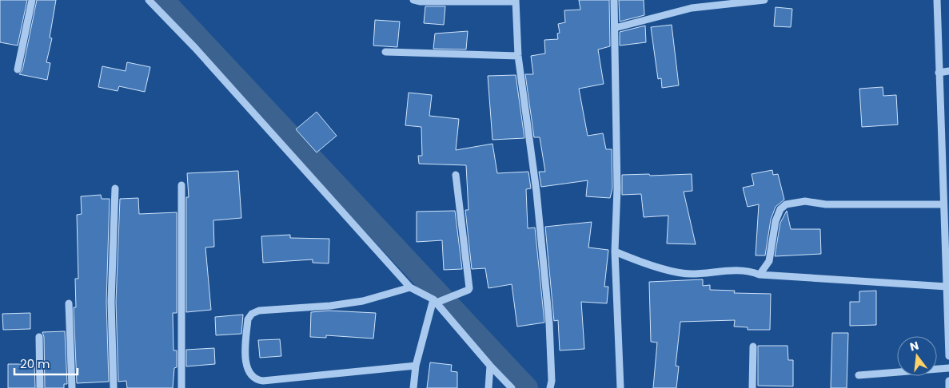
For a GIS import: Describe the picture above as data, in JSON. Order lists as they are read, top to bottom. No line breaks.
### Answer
{"scale_bar":"20 m","north":"top"}
